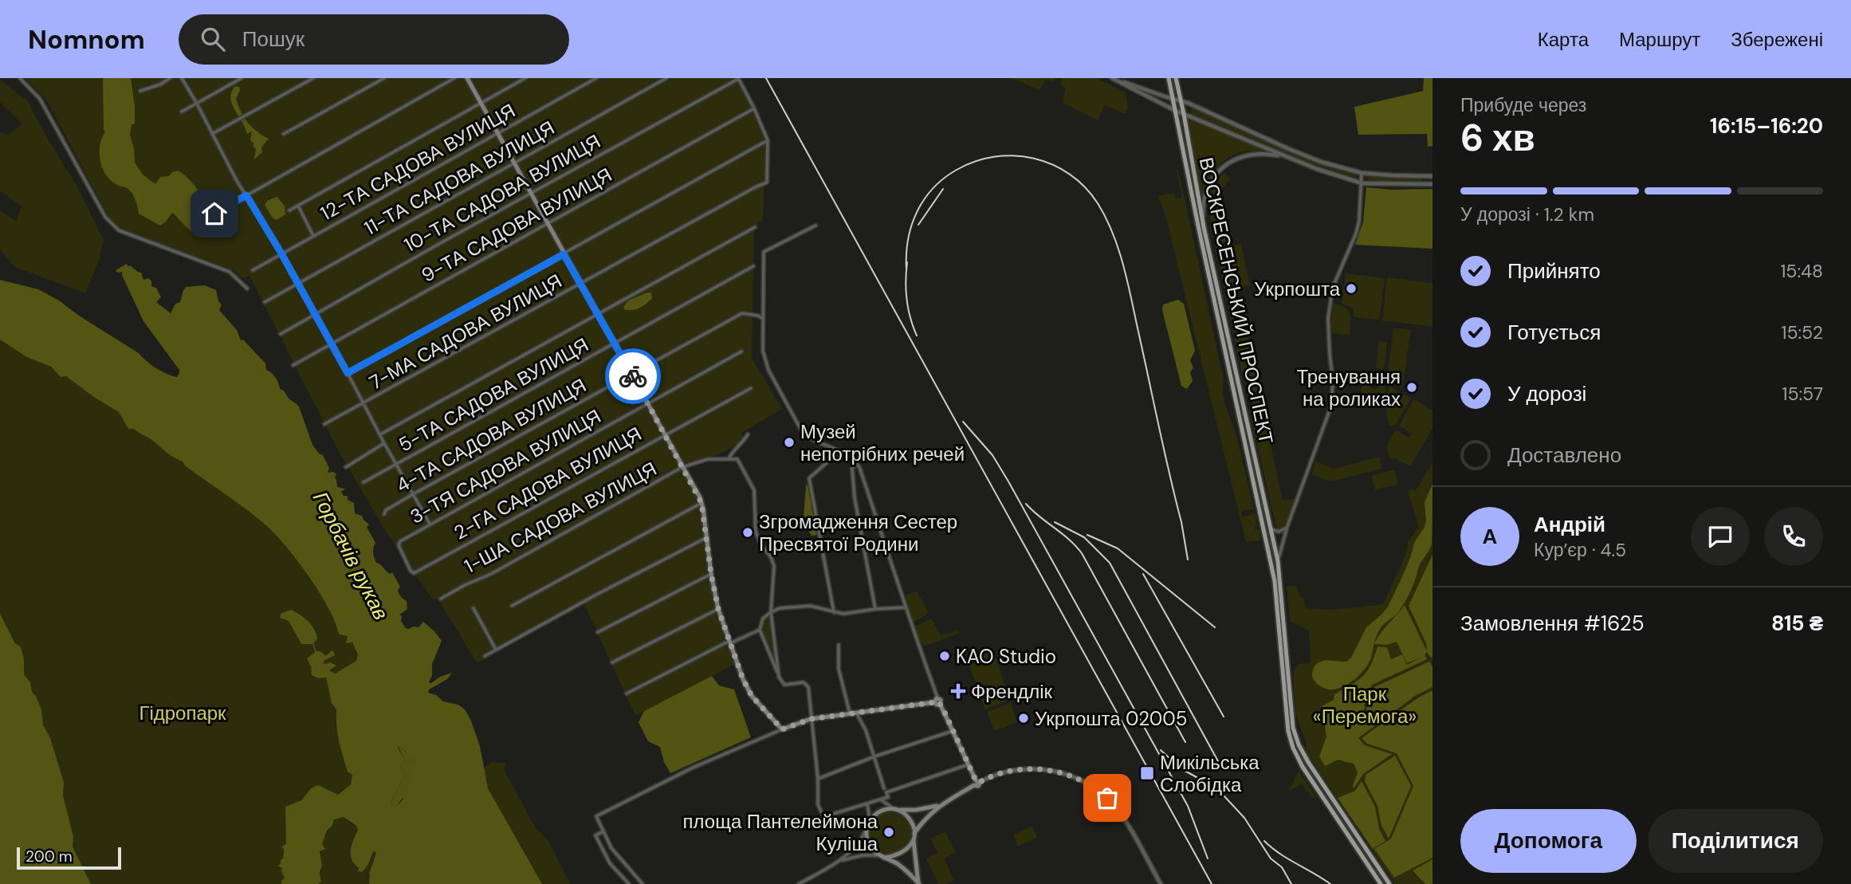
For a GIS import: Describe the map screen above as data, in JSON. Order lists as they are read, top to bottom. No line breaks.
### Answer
{"streets":{"main road":["ВОСКРЕСЕНСЬКИЙ ПРОСПЕКТ"],"street":["12-ТА САДОВА ВУЛИЦЯ","11-ТА САДОВА ВУЛИЦЯ","10-ТА САДОВА ВУЛИЦЯ","9-ТА САДОВА ВУЛИЦЯ","7-МА САДОВА ВУЛИЦЯ","5-ТА САДОВА ВУЛИЦЯ","4-ТА САДОВА ВУЛИЦЯ","3-ТЯ САДОВА ВУЛИЦЯ","2-ГА САДОВА ВУЛИЦЯ","1-ША САДОВА ВУЛИЦЯ"]},"crossings":[["3-ТЯ САДОВА ВУЛИЦЯ","2-ГА САДОВА ВУЛИЦЯ"]],"water":["Горбачів рукав"],"parks":["Парк «Перемога»","Гідропарк"],"places":{"other":["Укрпошта","Тренування на роликах","Музей непотрібних речей","Згромадження Сестер Пресвятої Родини","KAO Studio","Укрпошта 02005","площа Пантелеймона Куліша"],"health":["Френдлік"],"transit":["Микільська Слобідка"]},"scale_bar":"200 m","page":{"header":"Nomnom","search":"Пошук","nav":["Карта","Маршрут","Збережені"],"heading":["6 хв","Прибуде через","16:15–16:20"],"panel":["Андрій","Кур’єр · 4.5","Замовлення #1625","815 ₴"],"bar":"У дорозі · 1.2 km","list":[["Прийнято","15:48"],["Готується","15:52"],["У дорозі","15:57"],"Доставлено"],"round":"А","buttons":["Допомога","Поділитися"],"scale":"200 m"}}
